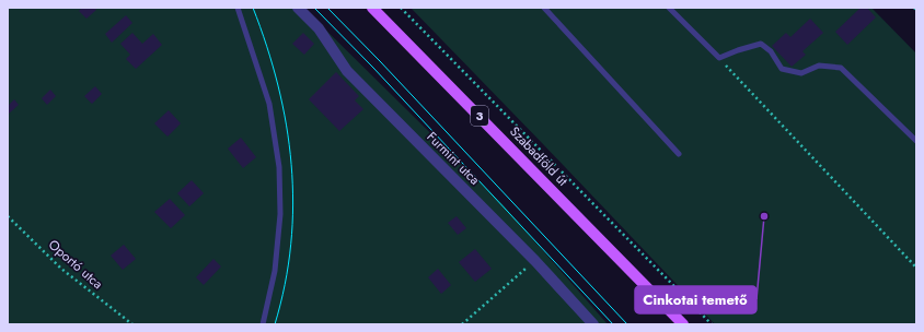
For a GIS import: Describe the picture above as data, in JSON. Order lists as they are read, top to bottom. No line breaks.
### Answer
{"streets":{"main road":["3","Szabadföld út"],"street":["Furmint utca"],"path":["Oportó utca"]},"places":["Cinkotai temető"]}
